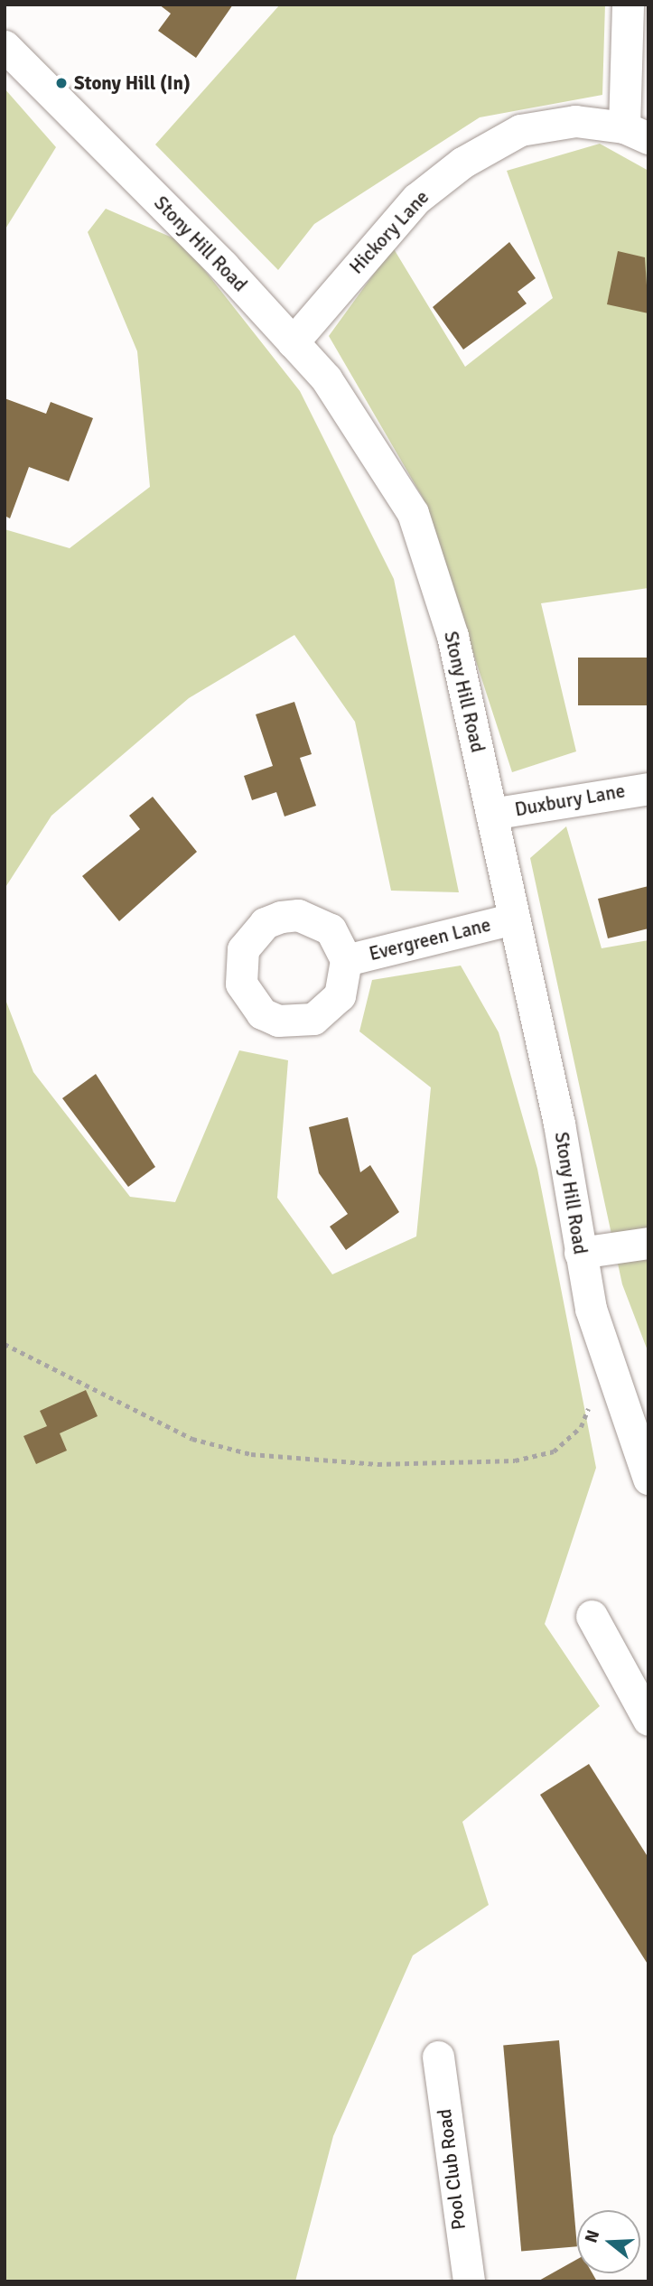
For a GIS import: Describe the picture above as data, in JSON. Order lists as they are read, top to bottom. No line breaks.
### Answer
{"streets":{"street":["Hickory Lane","Stony Hill Road","Duxbury Lane","Evergreen Lane","Pool Club Road"]},"crossings":[["Hickory Lane","Stony Hill Road"],["Stony Hill Road","Duxbury Lane"],["Stony Hill Road","Evergreen Lane"]],"places":["Stony Hill (In)"],"north":"left"}
